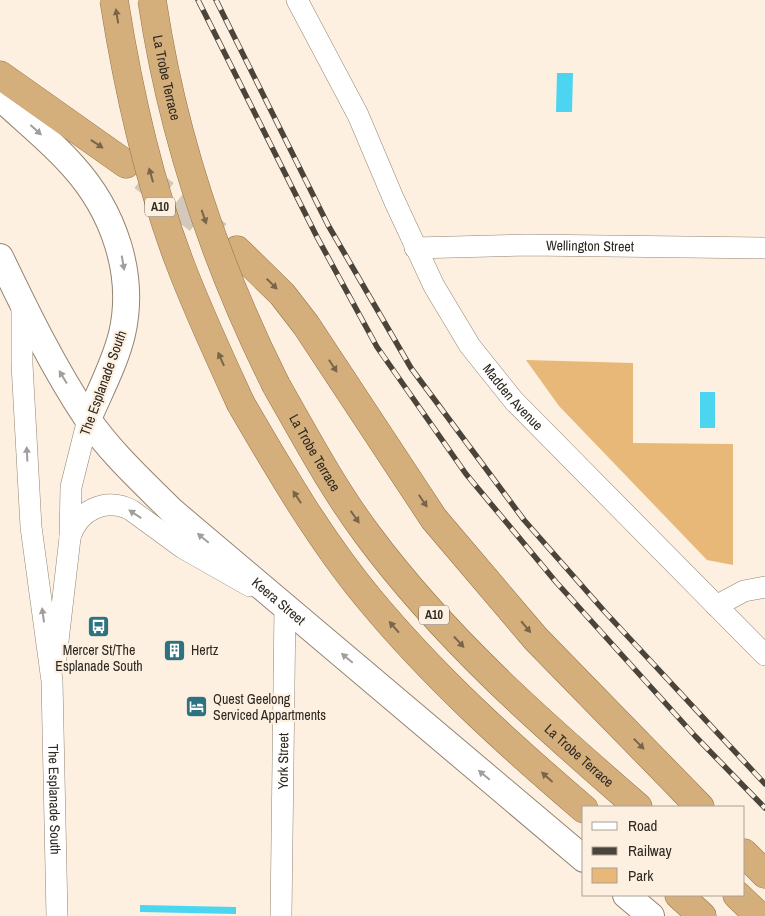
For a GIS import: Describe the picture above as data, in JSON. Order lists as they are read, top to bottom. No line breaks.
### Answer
{"streets":{"highway":["La Trobe Terrace","A10"],"street":["Wellington Street","The Esplanade South","Madden Avenue","Keera Street","York Street"]},"crossings":[["Wellington Street","Madden Avenue"],["The Esplanade South","Keera Street"],["Keera Street","York Street"]],"one_way":["Keera Street"],"places":{"bus stop":["Mercer St/The Esplanade South"],"building":["Hertz"],"hotel":["Quest Geelong Serviced Appartments"]},"legend":["Road","Railway","Park"]}
